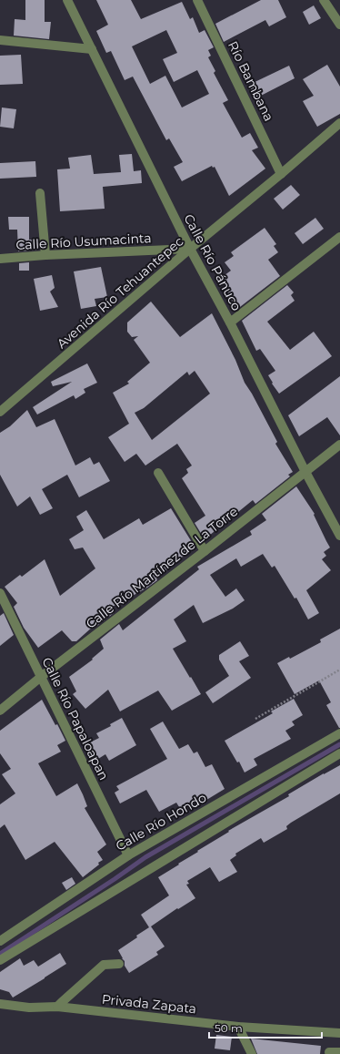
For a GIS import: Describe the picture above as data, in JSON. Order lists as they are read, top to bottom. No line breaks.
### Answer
{"streets":{"street":["Río Bambana","Calle Río Usumacinta","Calle Río Pánuco","Avenida Río Tehuantepec","Calle Río Martínez de La Torre","Calle Río Papaloapan","Calle Río Hondo","Privada Zapata"]},"crossings":[["Río Bambana","Avenida Río Tehuantepec"],["Calle Río Usumacinta","Calle Río Pánuco"],["Calle Río Usumacinta","Avenida Río Tehuantepec"],["Calle Río Pánuco","Avenida Río Tehuantepec"],["Calle Río Pánuco","Calle Río Martínez de La Torre"],["Calle Río Martínez de La Torre","Calle Río Papaloapan"],["Calle Río Papaloapan","Calle Río Hondo"]],"scale_bar":"50 m"}
